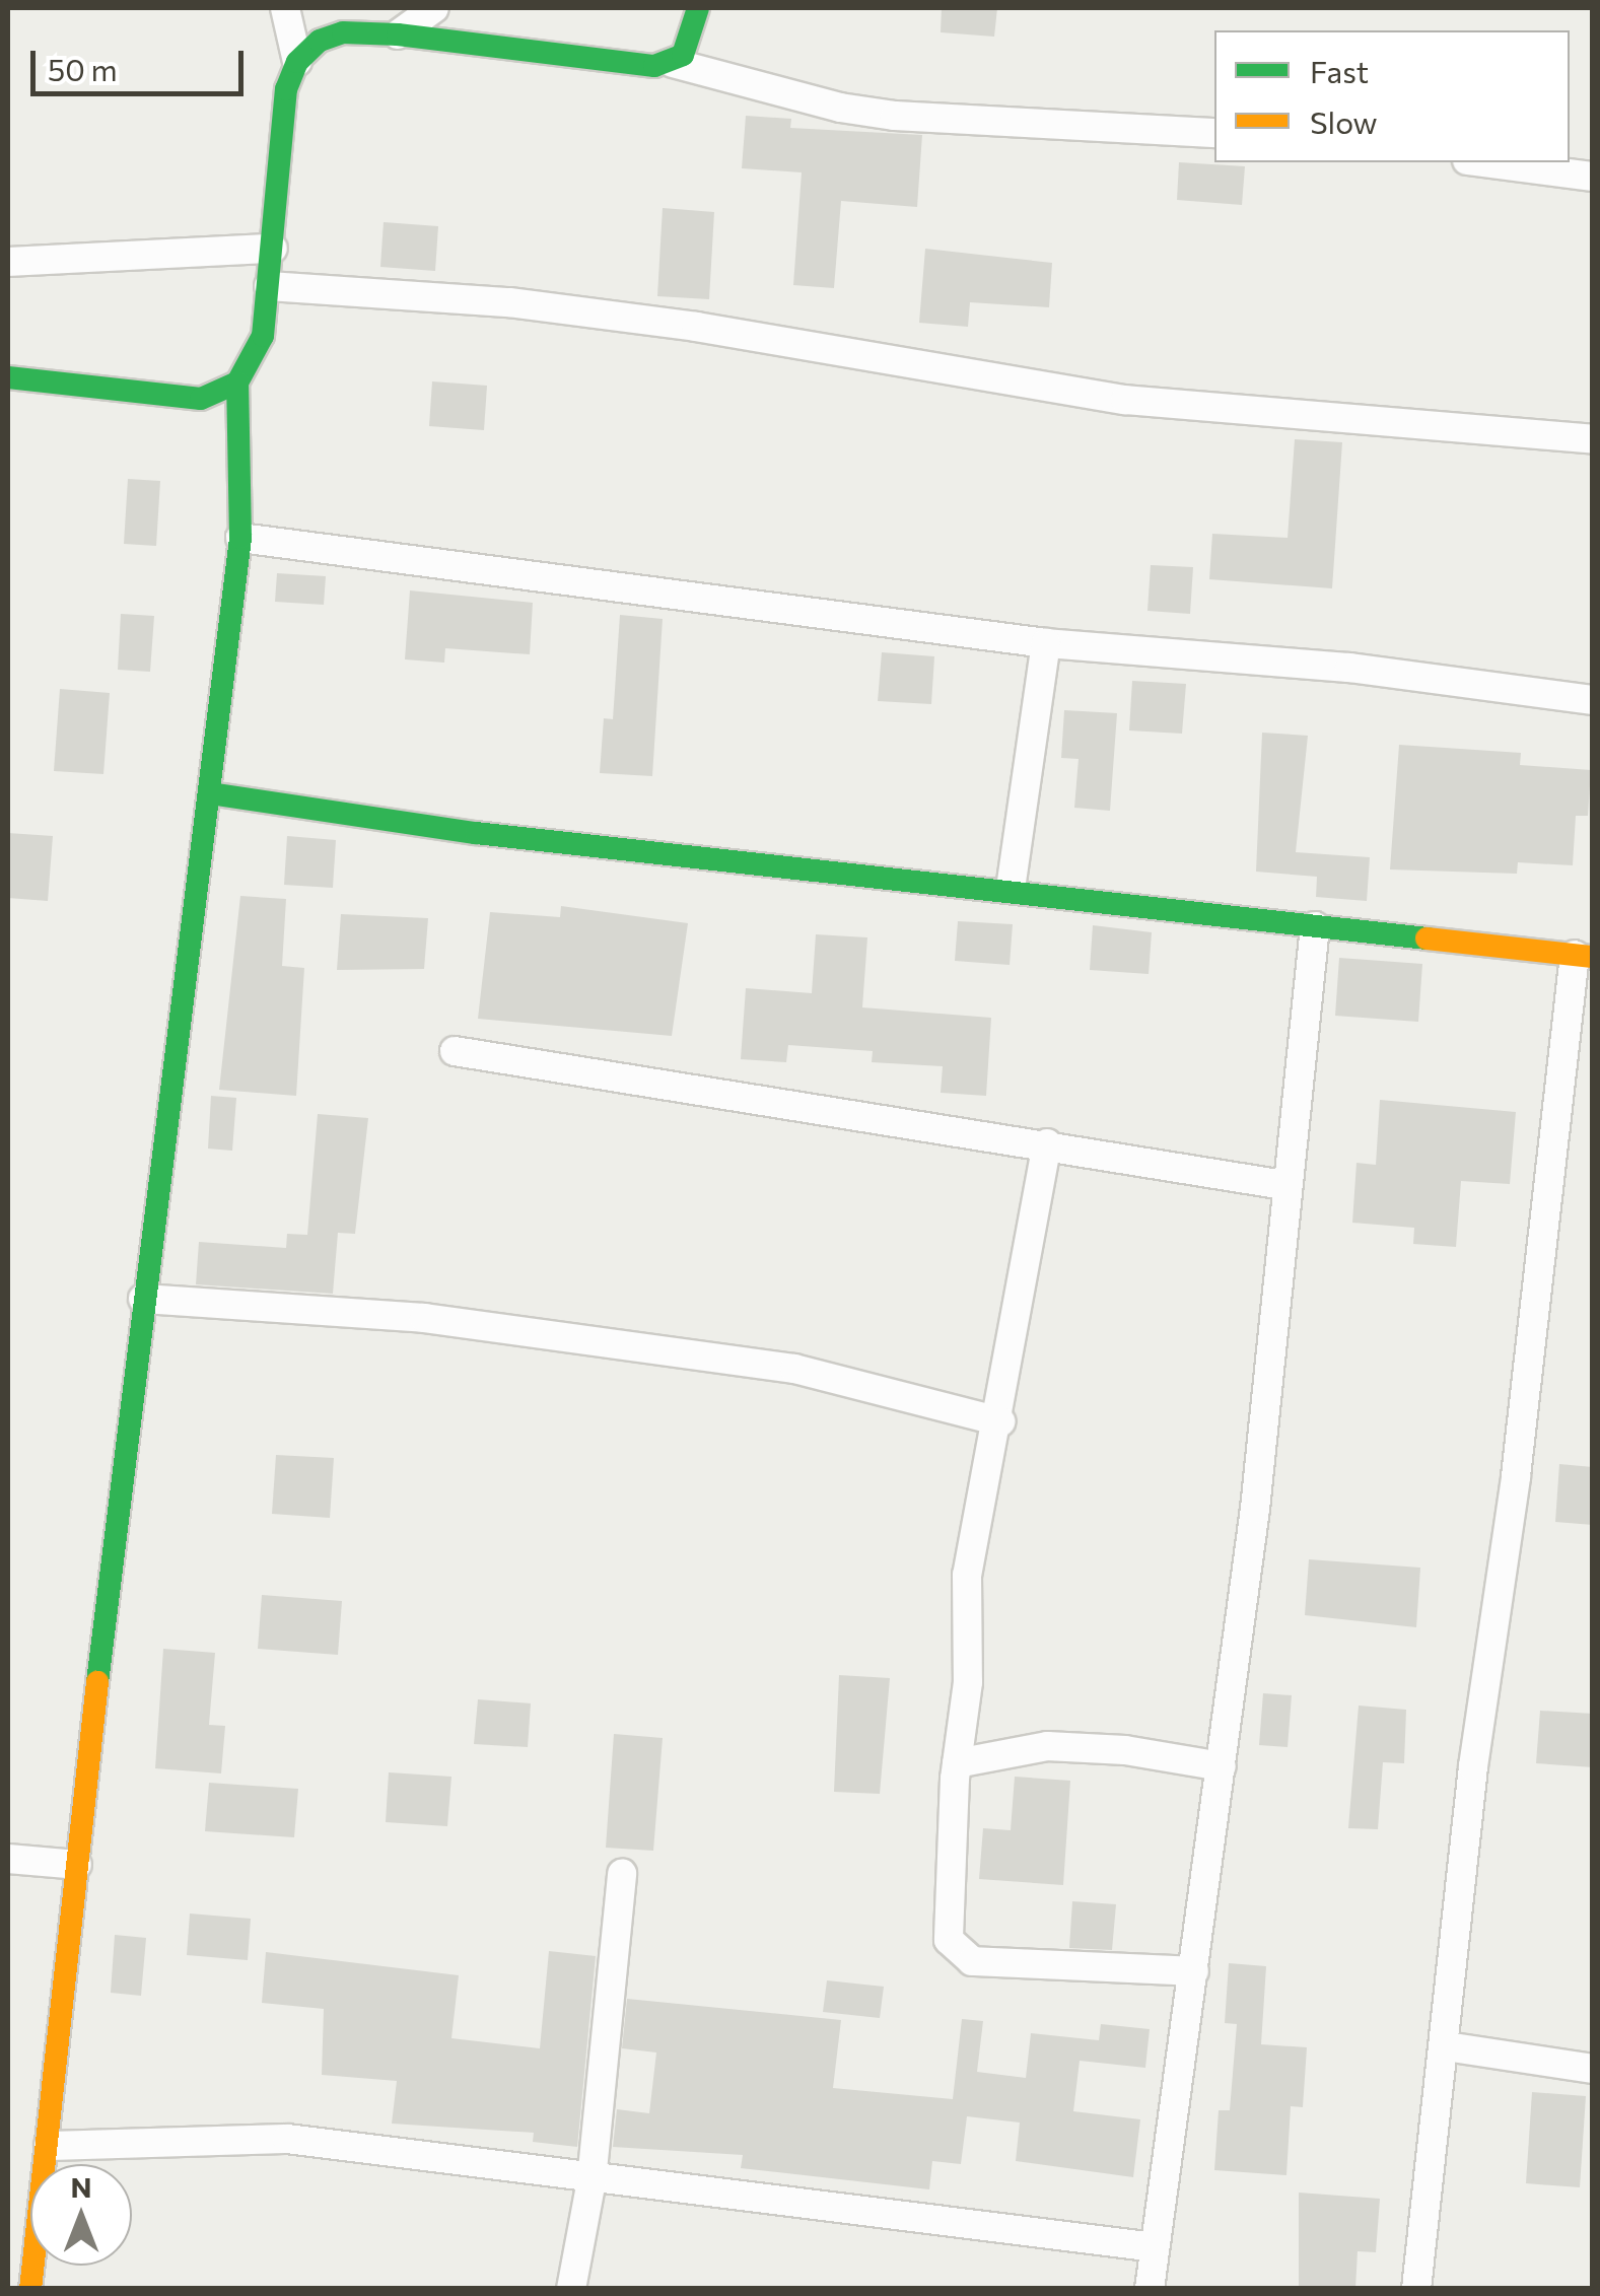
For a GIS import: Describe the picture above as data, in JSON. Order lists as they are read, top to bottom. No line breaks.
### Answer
{"legend":["Fast","Slow"],"scale_bar":"50 m","north":"top"}
